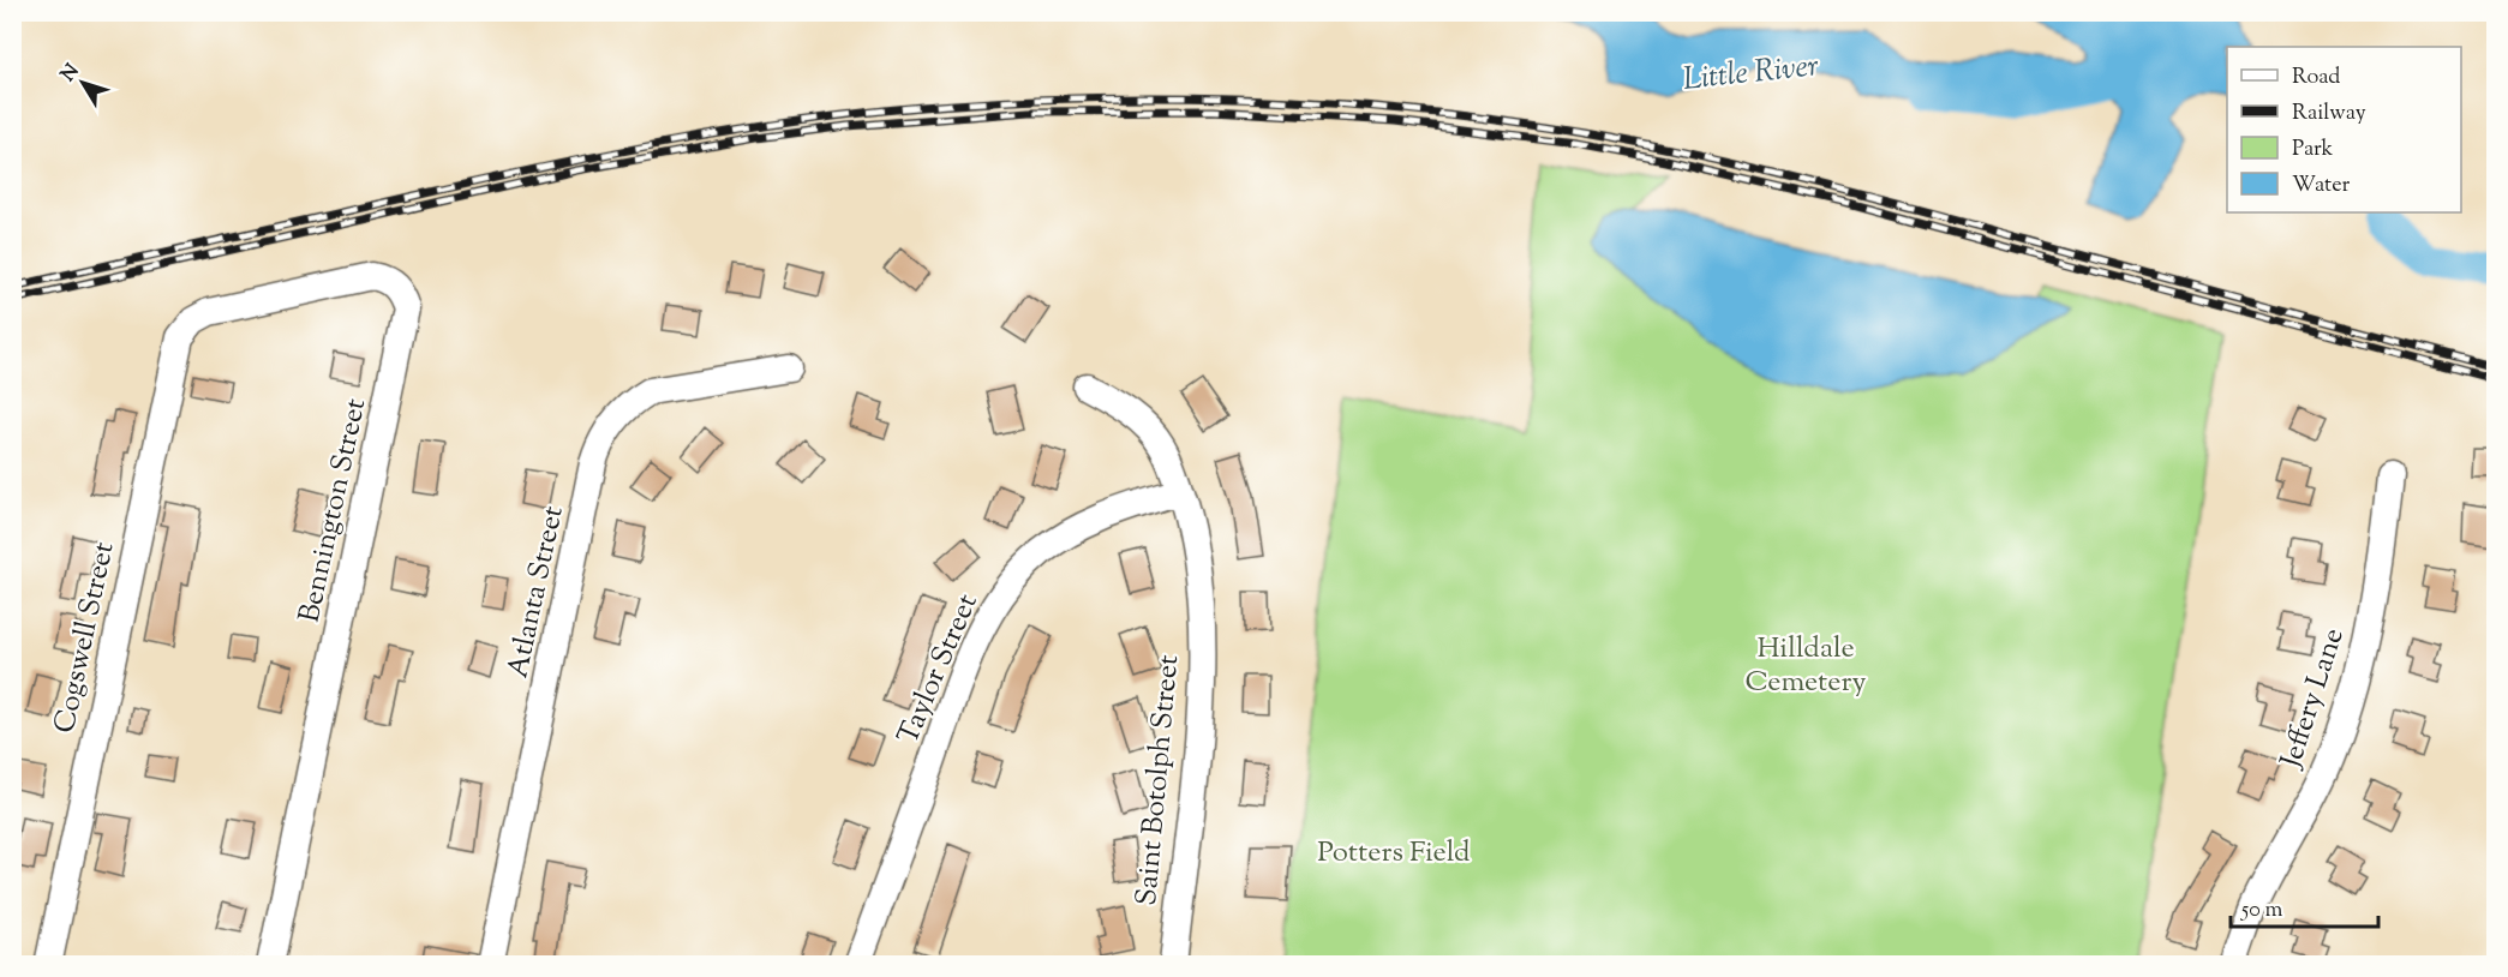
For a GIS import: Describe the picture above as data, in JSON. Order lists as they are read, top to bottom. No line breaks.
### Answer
{"streets":{"street":["Bennington Street","Atlanta Street","Cogswell Street","Taylor Street","Jeffery Lane","Saint Botolph Street"]},"crossings":[["Bennington Street","Cogswell Street"],["Taylor Street","Saint Botolph Street"]],"water":["Little River"],"parks":["Hilldale Cemetery","Potters Field"],"legend":["Road","Railway","Park","Water"],"scale_bar":"50 m","north":"top left"}
